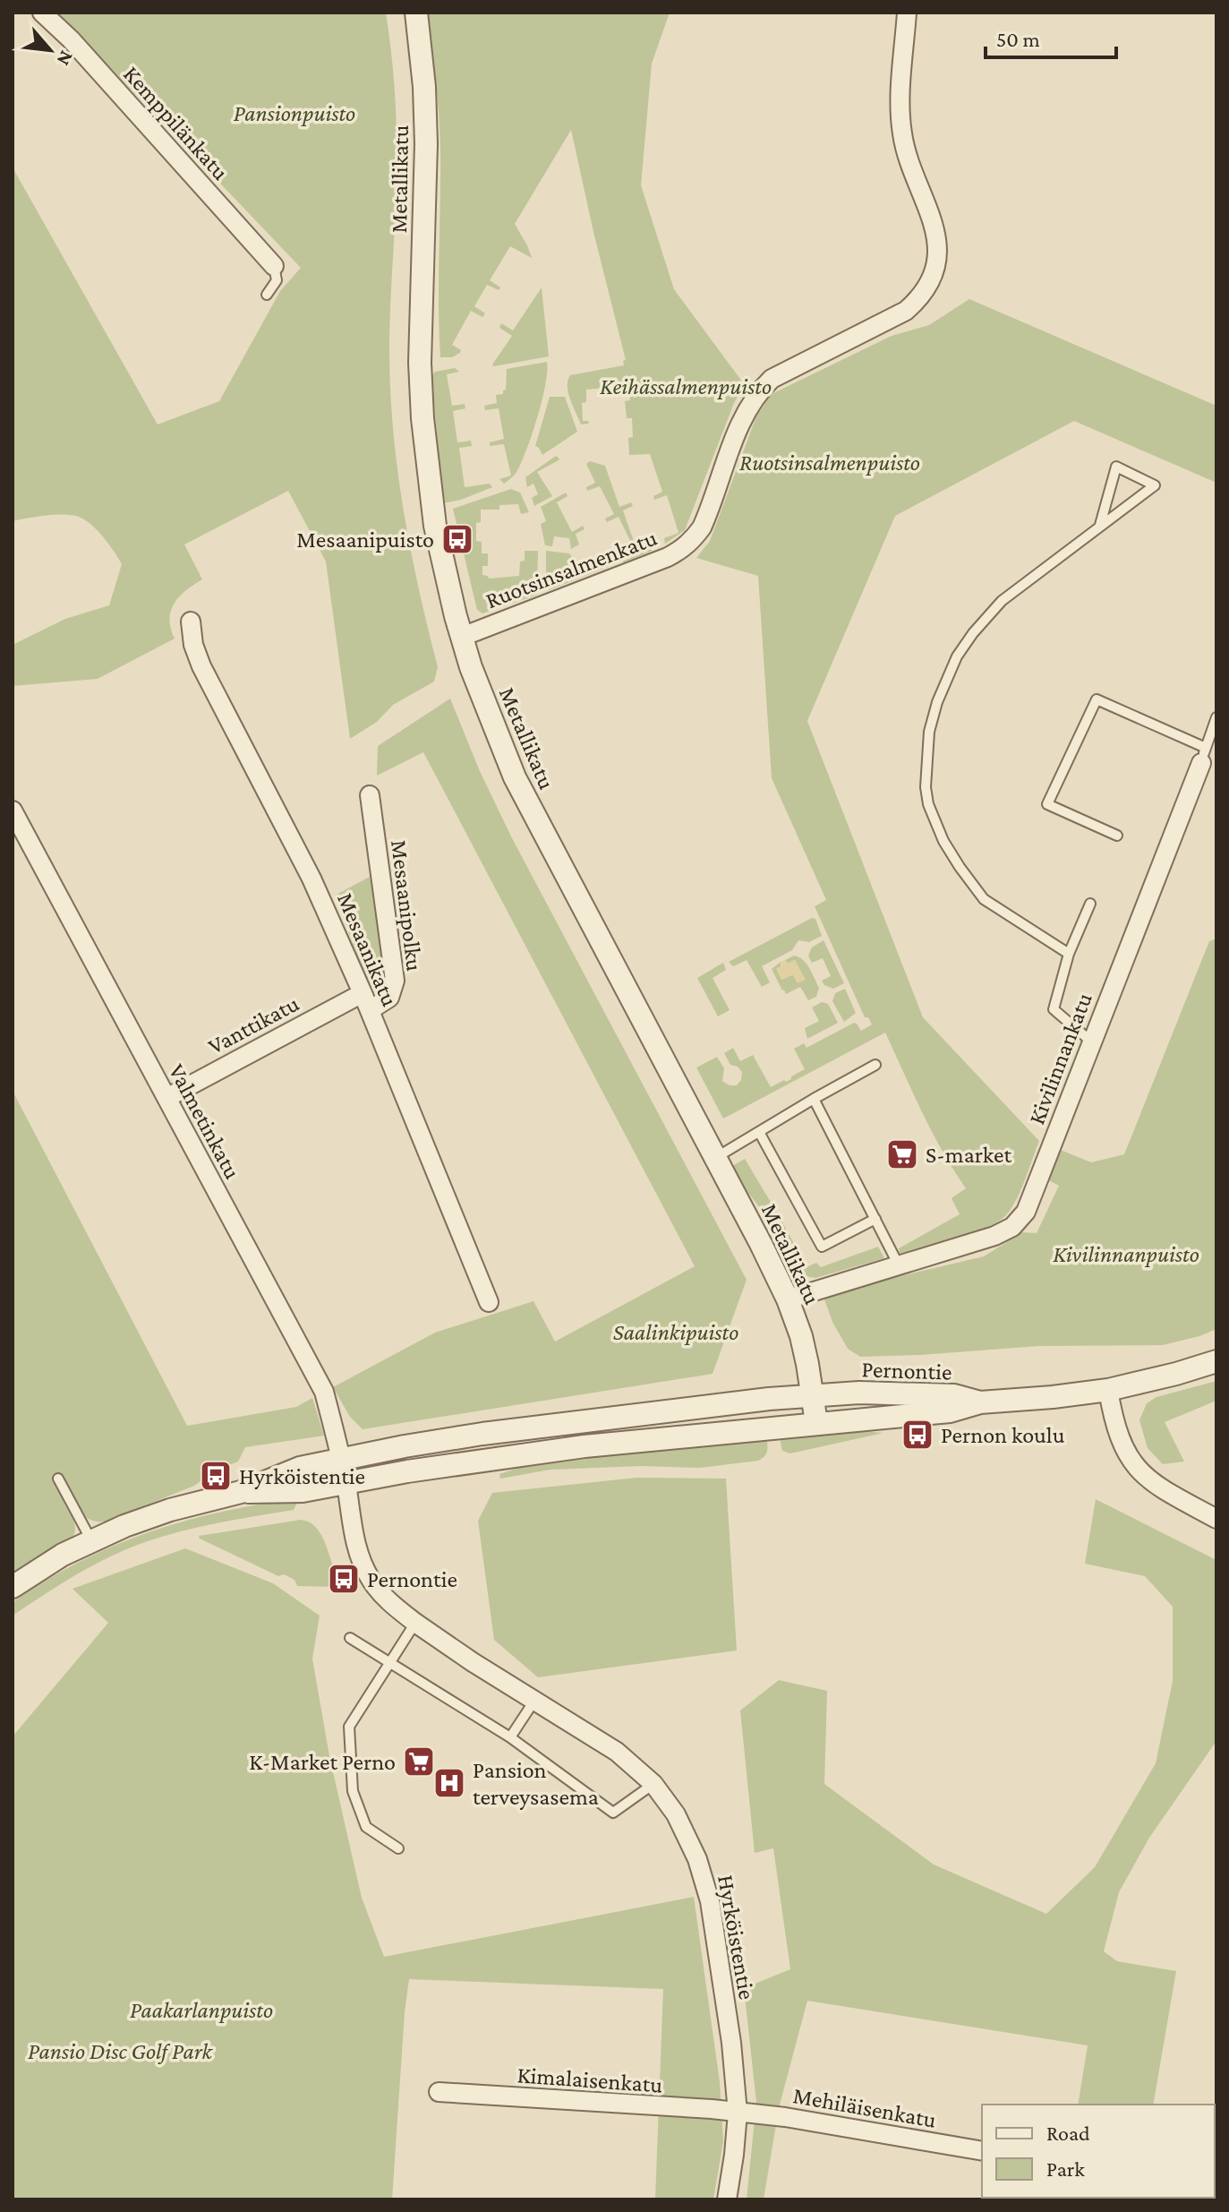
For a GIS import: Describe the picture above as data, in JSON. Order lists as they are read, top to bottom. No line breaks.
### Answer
{"streets":{"street":["Kemppilänkatu","Metallikatu","Ruotsinsalmenkatu","Mesaanipolku","Mesaanikatu","Vanttikatu","Kivilinnankatu","Valmetinkatu","Pernontie","Hyrköistentie","Kimalaisenkatu","Mehiläisenkatu"]},"crossings":[["Metallikatu","Ruotsinsalmenkatu"],["Metallikatu","Kivilinnankatu"],["Metallikatu","Pernontie"],["Mesaanipolku","Mesaanikatu"],["Mesaanipolku","Vanttikatu"],["Mesaanikatu","Vanttikatu"],["Vanttikatu","Valmetinkatu"],["Valmetinkatu","Pernontie"],["Valmetinkatu","Hyrköistentie"],["Pernontie","Hyrköistentie"],["Hyrköistentie","Kimalaisenkatu"],["Hyrköistentie","Mehiläisenkatu"],["Kimalaisenkatu","Mehiläisenkatu"]],"parks":["Pansionpuisto","Keihässalmenpuisto","Ruotsinsalmenpuisto","Kivilinnanpuisto","Saalinkipuisto","Paakarlanpuisto","Pansio Disc Golf Park"],"places":{"bus stop":["Mesaanipuisto","Pernon koulu","Hyrköistentie","Pernontie"],"supermarket":["S-market","K-Market Perno"],"hospital":["Pansion terveysasema"]},"legend":["Road","Park"],"scale_bar":"50 m","north":"bottom right"}
